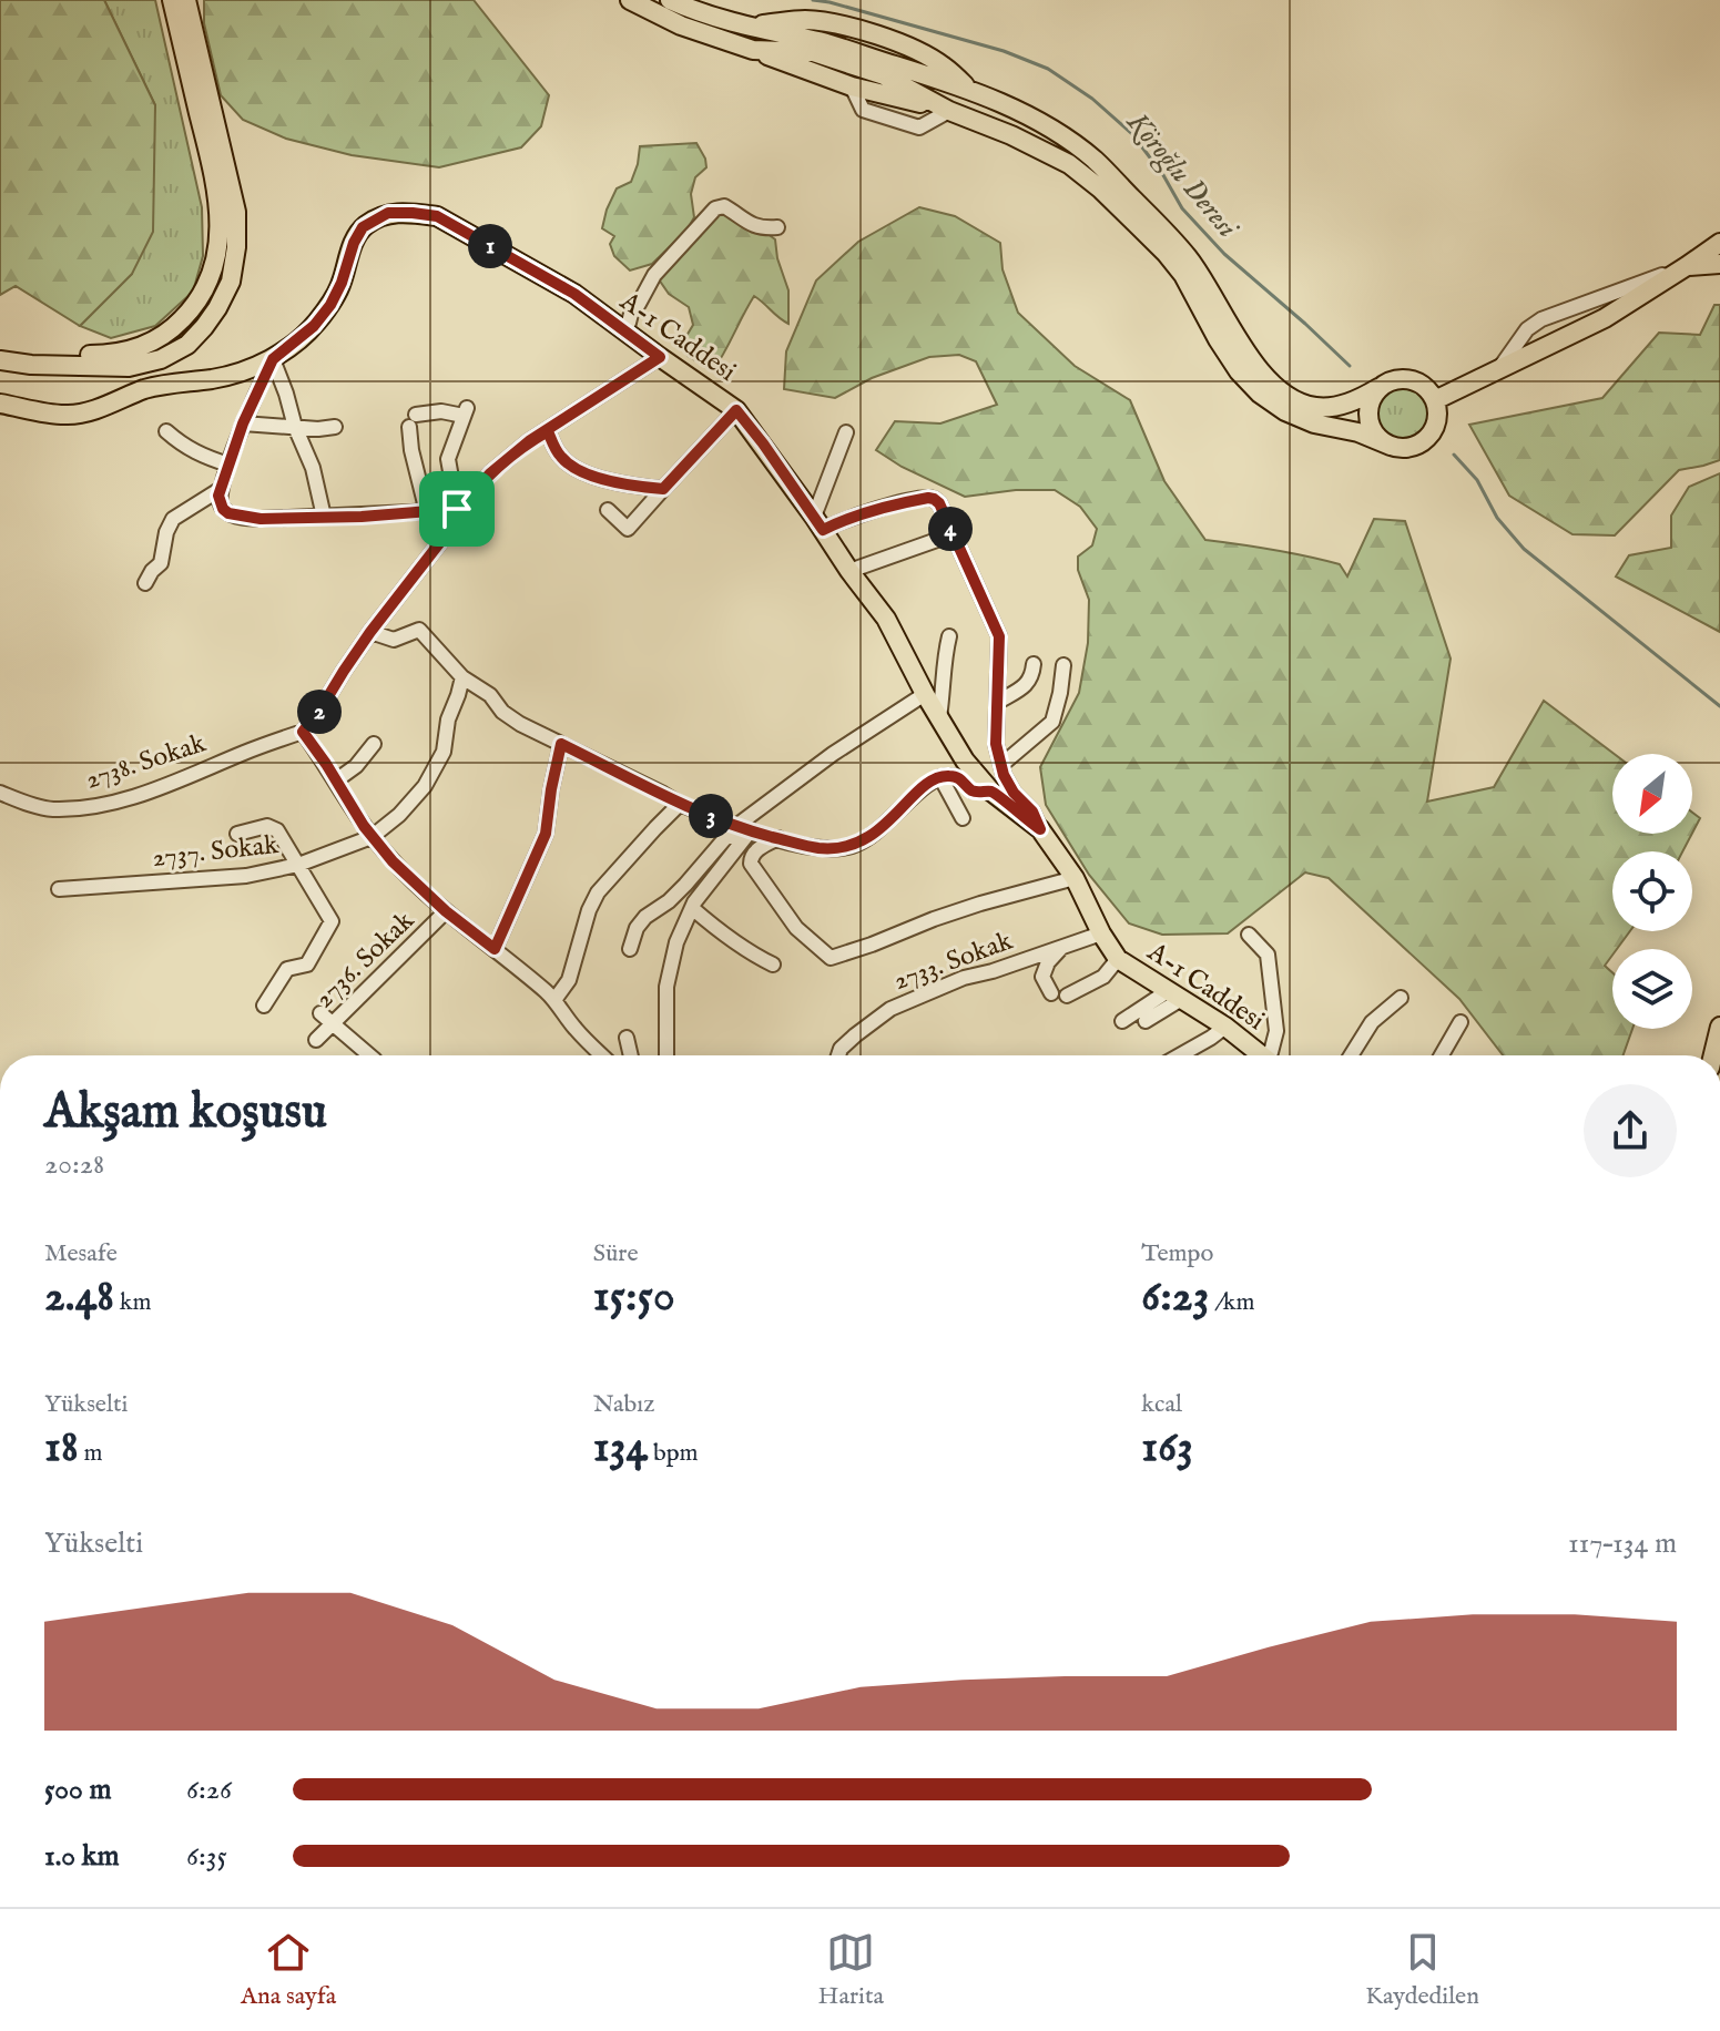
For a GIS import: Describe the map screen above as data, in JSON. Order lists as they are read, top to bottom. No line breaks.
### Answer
{"streets":{"main road":["A-1 Caddesi"],"street":["2738. Sokak","2737. Sokak","2736. Sokak","2733. Sokak"]},"crossings":[["A-1 Caddesi","2733. Sokak"]],"water":["Köroğlu Deresi"],"north":"bottom left","page":{"pins":["1","4","2","3"],"heading":["Akşam koşusu","20:28"],"stats":[["Mesafe","2.48 km"],["Süre","15:50"],["Tempo","6:23 /km"],["Yükselti","18 m"],["Nabız","134 bpm"],["kcal","163"]],"chart":["Yükselti","117–134 m"],"list":[{"name":"500 m","note":"6:26"},{"name":"1.0 km","note":"6:35"}],"tabs":["Ana sayfa","Harita","Kaydedilen"]}}
